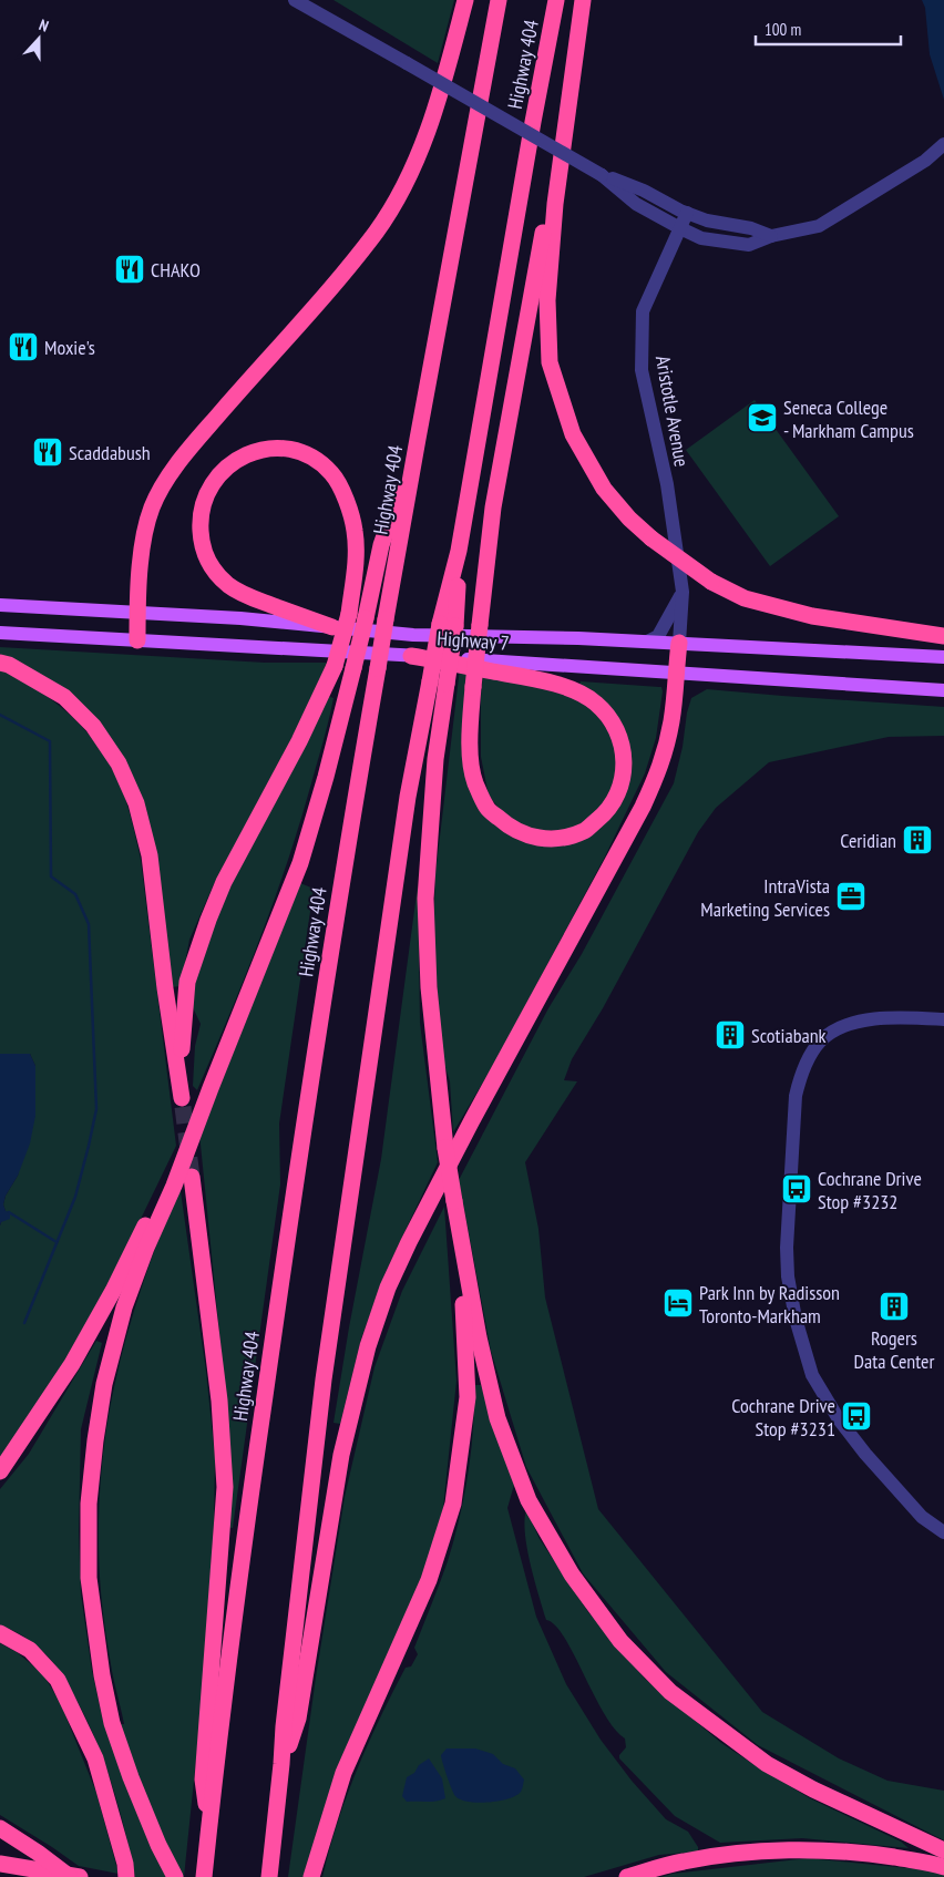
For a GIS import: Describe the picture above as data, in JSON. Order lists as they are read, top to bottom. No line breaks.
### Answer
{"streets":{"highway":["Highway 404"],"main road":["Highway 7"],"street":["Aristotle Avenue"]},"crossings":[["Aristotle Avenue","Highway 7"]],"places":{"restaurant":["CHAKO","Moxie's","Scaddabush"],"school or university":["Seneca College - Markham Campus"],"building":["Ceridian","Scotiabank","Rogers Data Center"],"office":["IntraVista Marketing Services"],"bus stop":["Cochrane Drive Stop #3232","Cochrane Drive Stop #3231"],"hotel":["Park Inn by Radisson Toronto-Markham"]},"scale_bar":"100 m","north":"top"}
